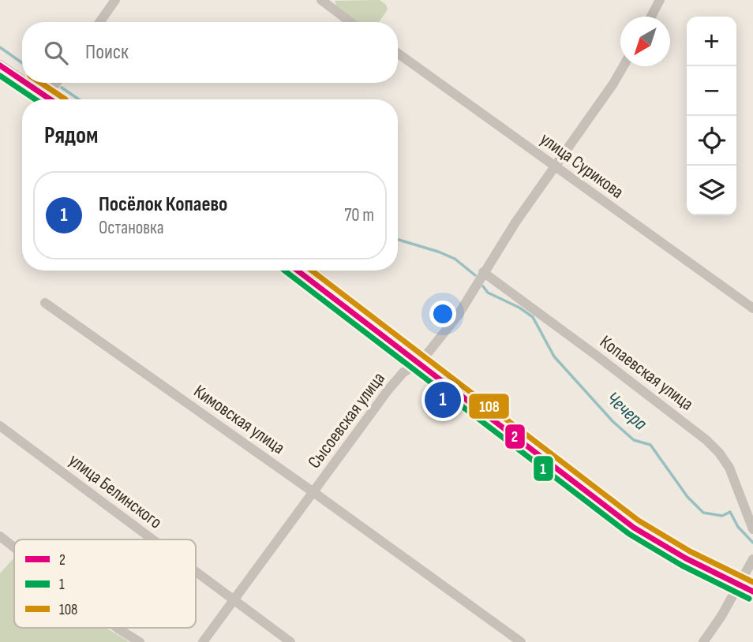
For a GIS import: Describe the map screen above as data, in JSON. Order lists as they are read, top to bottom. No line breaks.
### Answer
{"streets":{"street":["улица Сурикова","Копаевская улица","Кимовская улица","Сысоевская улица","улица Белинского"]},"crossings":[["улица Сурикова","Сысоевская улица"],["Копаевская улица","Сысоевская улица"],["Кимовская улица","Сысоевская улица"],["Сысоевская улица","улица Белинского"]],"water":["Чечера"],"lines":["transit line 2","transit line 1","transit line 108"],"legend":["2","1","108"],"north":"bottom left","page":{"map_buttons":["+","−"],"search":"Поиск","heading":"Рядом","list":[{"mark":"1","name":"Посёлок Копаево","note":"Остановка","value":"70 m"}],"pins":"1"}}
